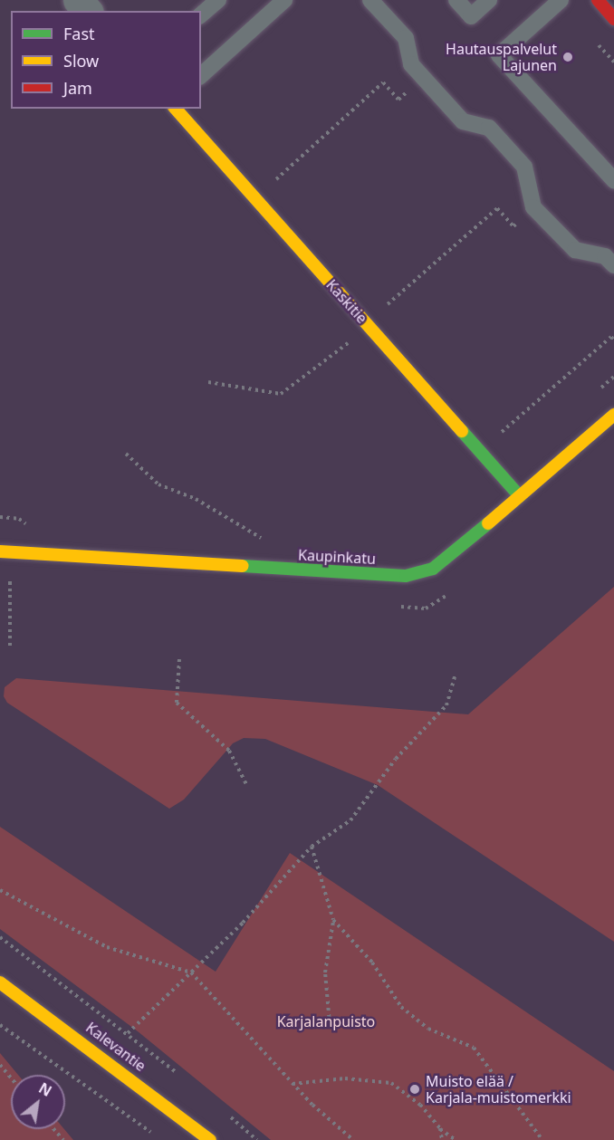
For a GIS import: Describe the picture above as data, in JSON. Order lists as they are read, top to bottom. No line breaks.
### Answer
{"streets":{"street":["Kaskitie","Kaupinkatu","Kalevantie"]},"crossings":[["Kaskitie","Kaupinkatu"]],"parks":["Karjalanpuisto"],"places":["Hautauspalvelut Lajunen","Muisto elää / Karjala-muistomerkki"],"legend":["Fast","Slow","Jam"],"north":"top right"}
